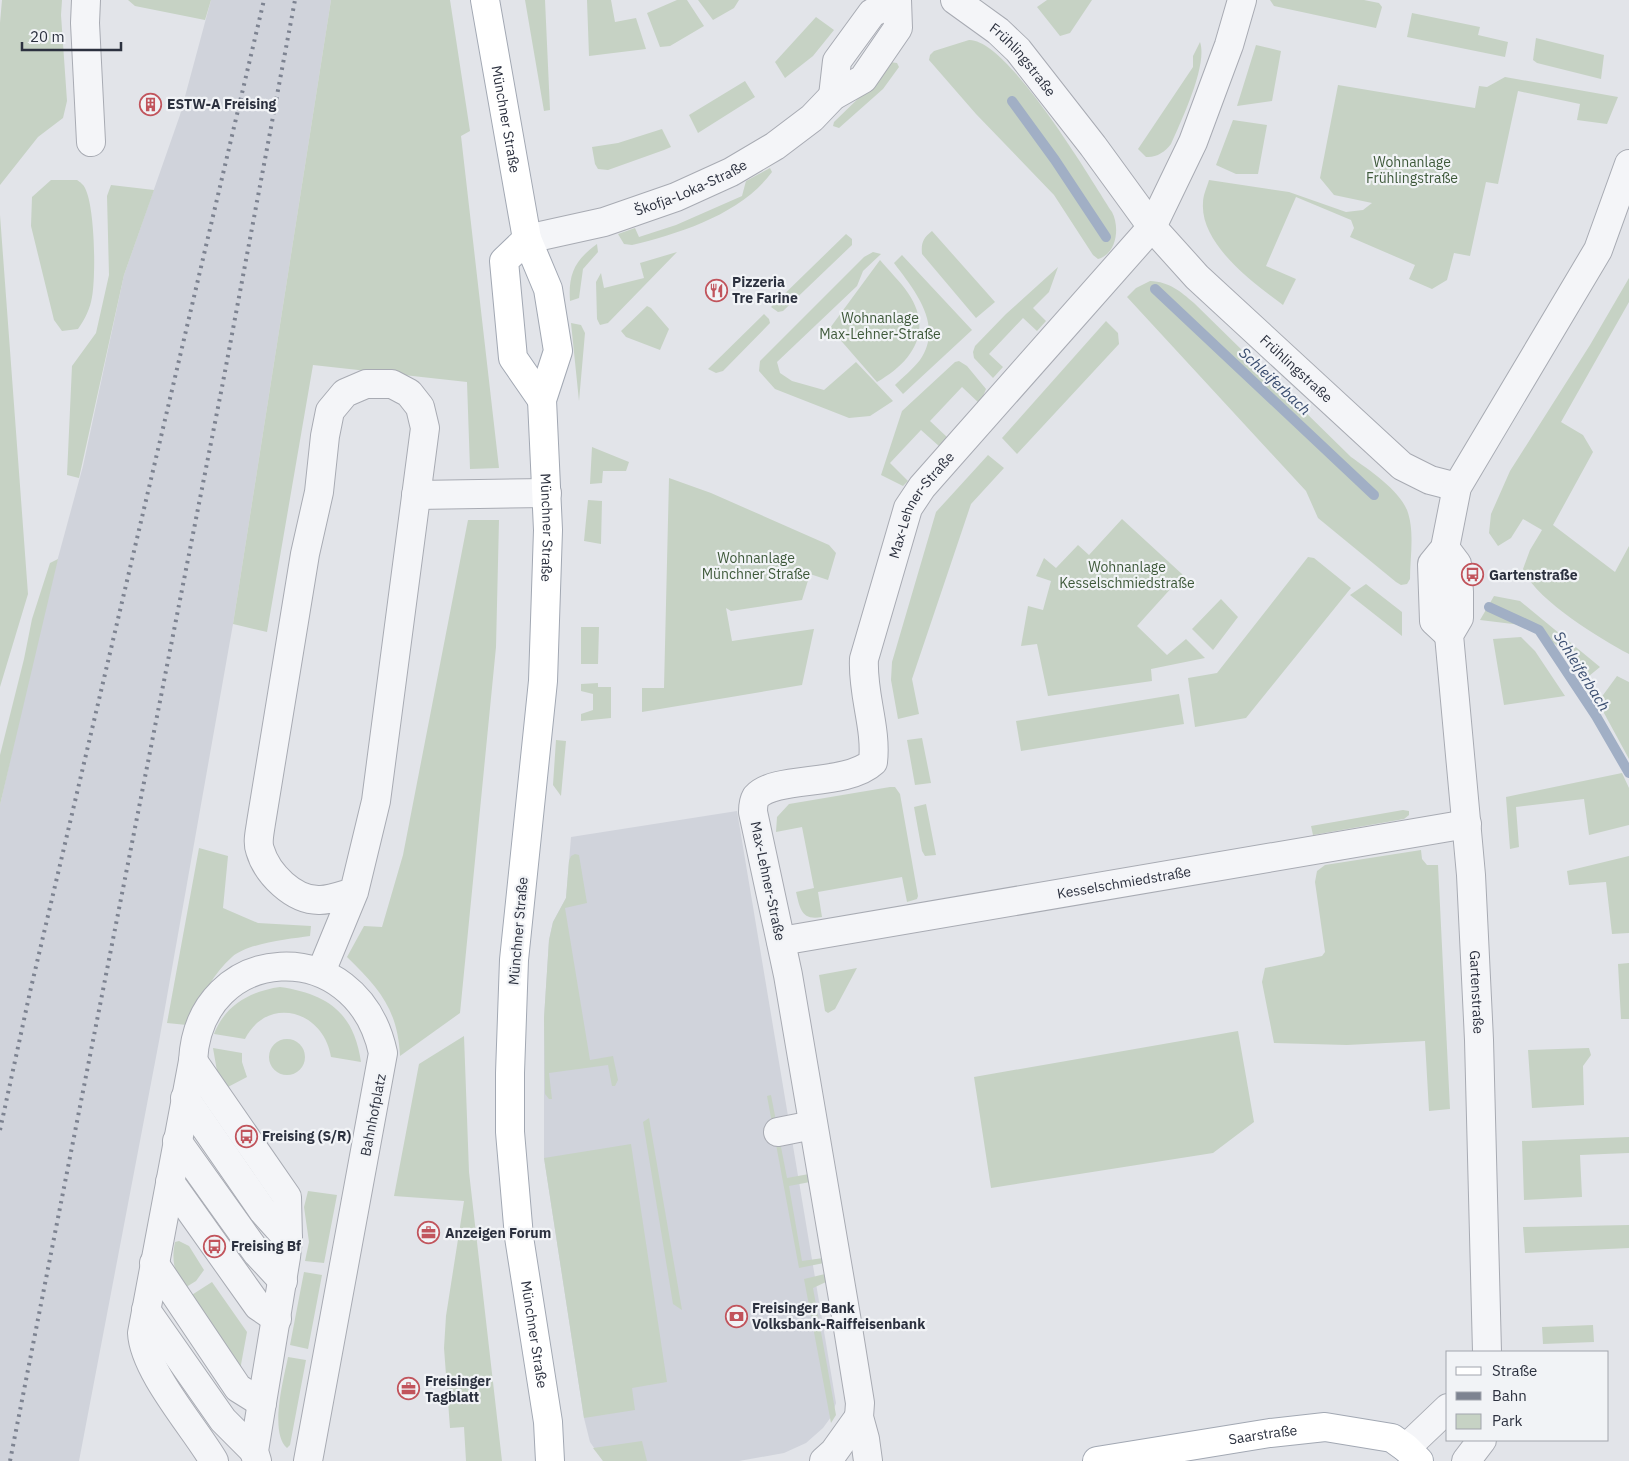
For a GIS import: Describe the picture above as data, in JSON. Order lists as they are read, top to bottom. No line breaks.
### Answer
{"streets":{"main road":["Münchner Straße","Saarstraße"],"street":["Frühlingstraße","Škofja-Loka-Straße","Max-Lehner-Straße","Kesselschmiedstraße","Gartenstraße","Bahnhofplatz"]},"crossings":[["Frühlingstraße","Max-Lehner-Straße"],["Frühlingstraße","Gartenstraße"],["Münchner Straße","Škofja-Loka-Straße"],["Max-Lehner-Straße","Kesselschmiedstraße"],["Kesselschmiedstraße","Gartenstraße"]],"water":["Schleiferbach"],"parks":["Wohnanlage Frühlingstraße","Wohnanlage Max-Lehner-Straße","Wohnanlage Münchner Straße","Wohnanlage Kesselschmiedstraße"],"places":{"building":["ESTW-A Freising"],"restaurant":["Pizzeria Tre Farine"],"bus stop":["Gartenstraße","Freising (S/R)","Freising Bf"],"office":["Anzeigen Forum","Freisinger Tagblatt"],"bank":["Freisinger Bank Volksbank-Raiffeisenbank"]},"legend":["Straße","Bahn","Park"],"scale_bar":"20 m"}
